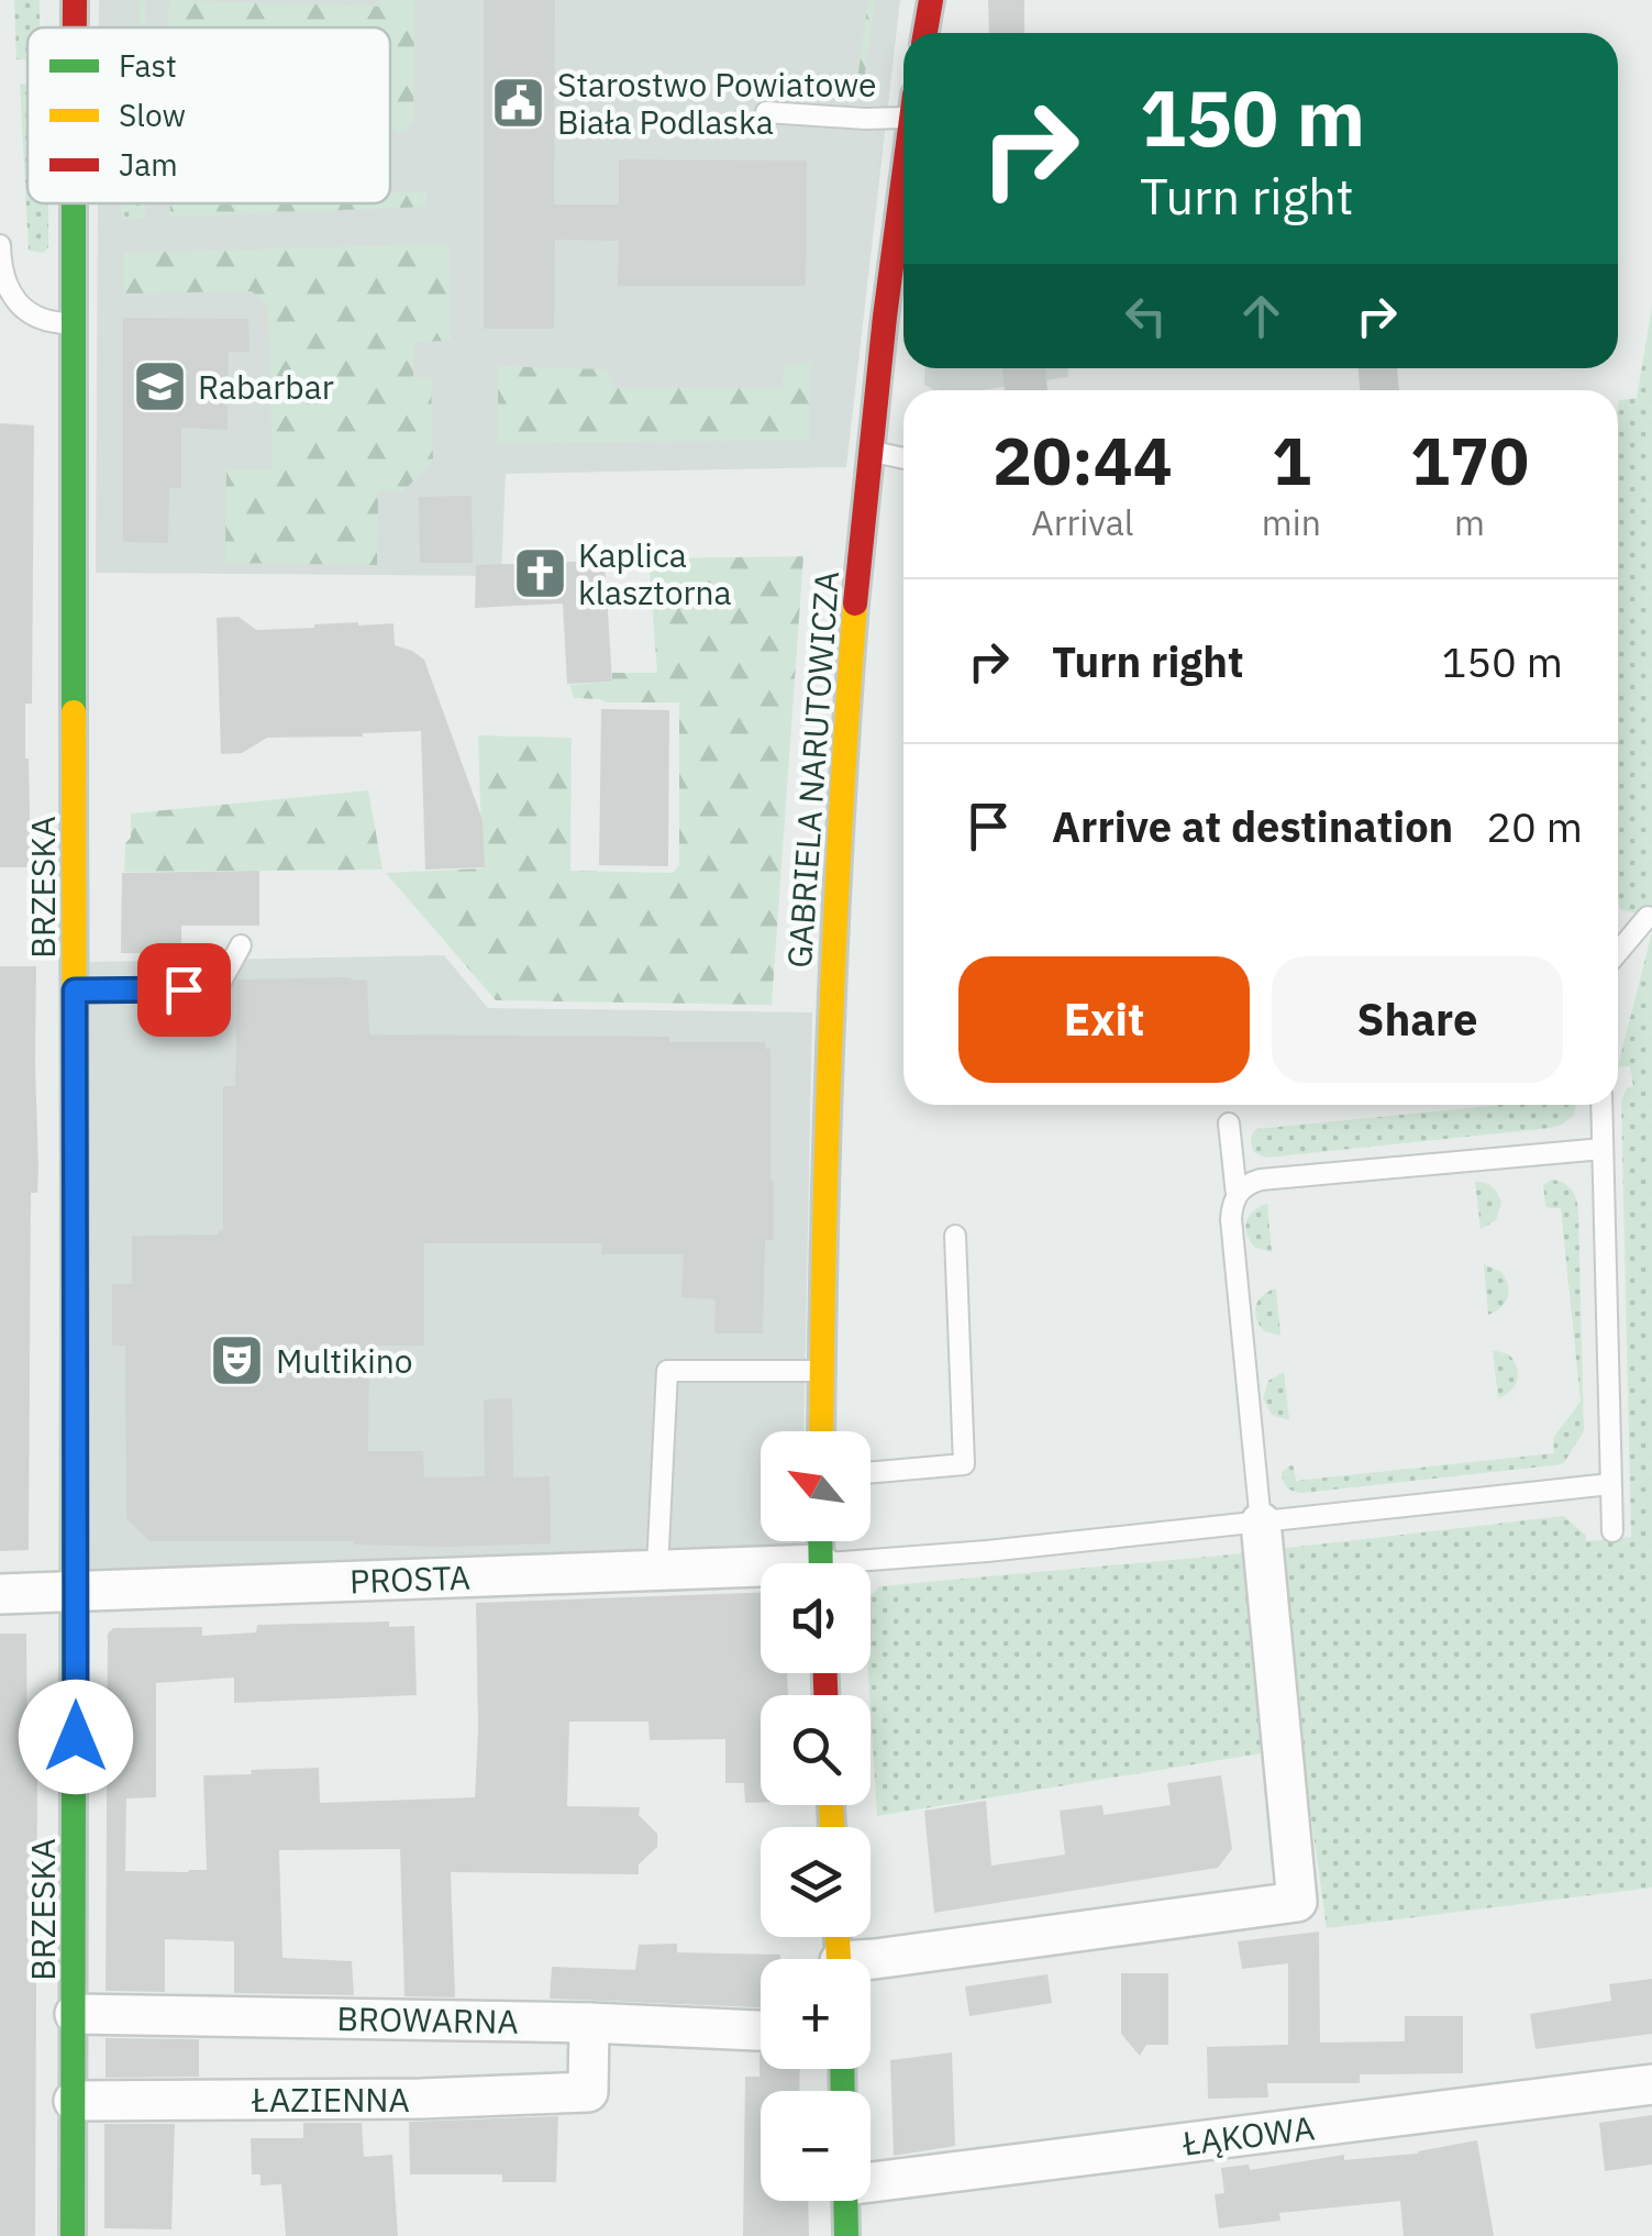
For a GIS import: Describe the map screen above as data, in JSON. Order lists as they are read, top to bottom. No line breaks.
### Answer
{"streets":{"street":["GABRIELA NARUTOWICZA","BRZESKA","PROSTA","BROWARNA","ŁAZIENNA","ŁĄKOWA"]},"crossings":[["BRZESKA","PROSTA"],["BRZESKA","BROWARNA"],["BRZESKA","ŁAZIENNA"],["BROWARNA","ŁAZIENNA"]],"places":{"public building":["Starostwo Powiatowe Biała Podlaska"],"school or university":["Rabarbar"],"church":["Kaplica klasztorna"],"theatre":["Multikino"]},"legend":["Fast","Slow","Jam"],"north":"top left","page":{"turn":["150 m","Turn right"],"eta":["20:44","Arrival","1","min","170","m"],"list":[{"name":"Turn right","value":"150 m"},{"name":"Arrive at destination","value":"20 m"}],"buttons":["Exit","Share"],"map_buttons":["+","−"]}}
